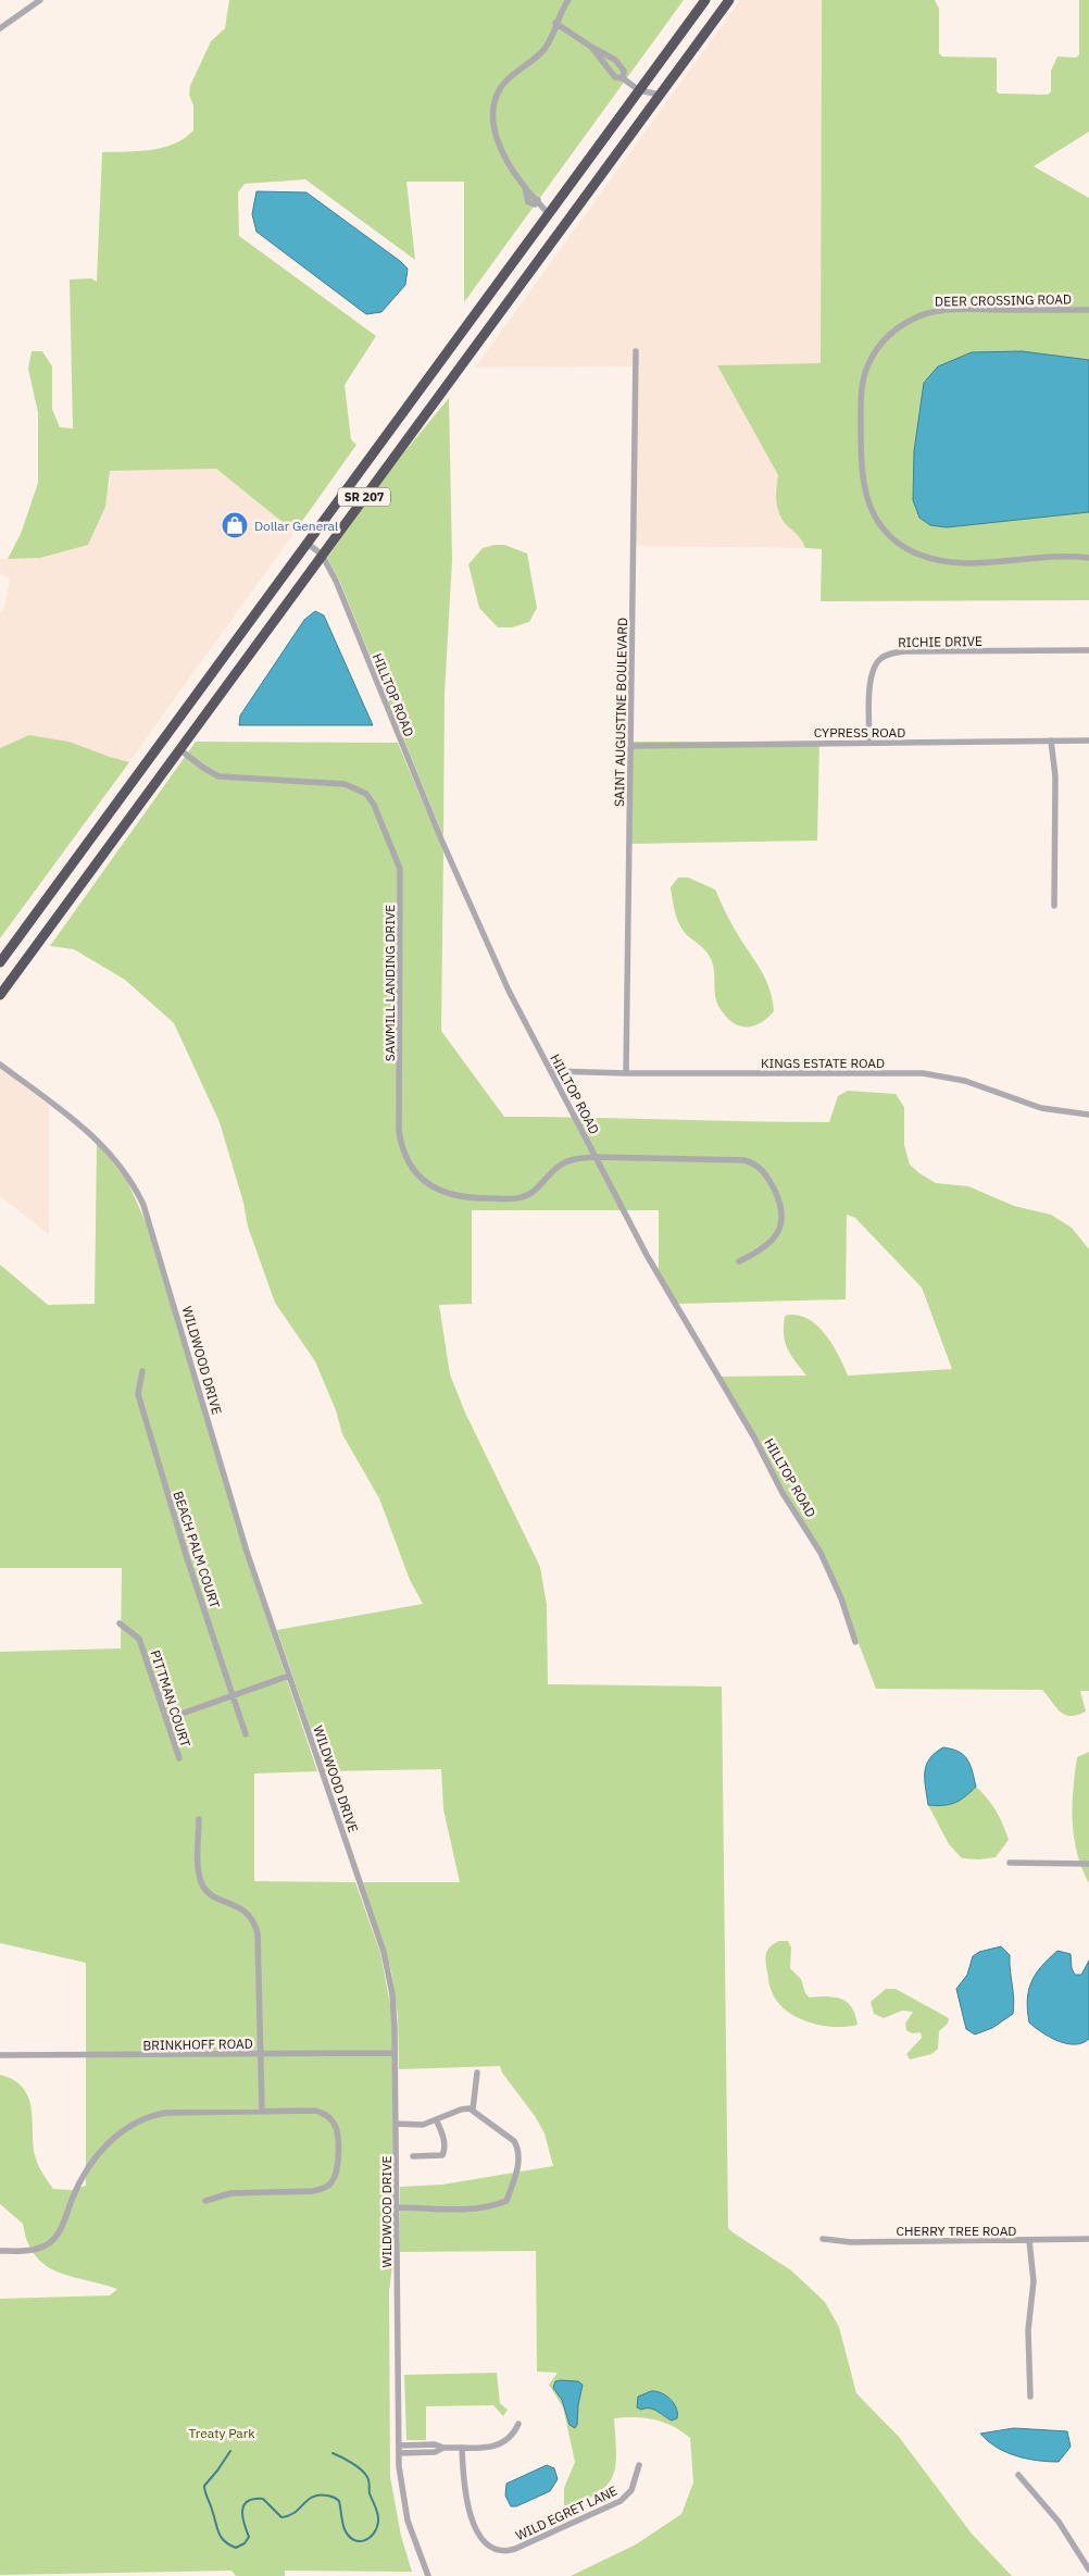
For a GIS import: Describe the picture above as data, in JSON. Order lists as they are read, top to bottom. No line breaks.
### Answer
{"streets":{"highway":["SR 207"],"street":["DEER CROSSING ROAD","RICHIE DRIVE","HILLTOP ROAD","SAINT AUGUSTINE BOULEVARD","CYPRESS ROAD","SAWMILL LANDING DRIVE","KINGS ESTATE ROAD","WILDWOOD DRIVE","BEACH PALM COURT","PITTMAN COURT","BRINKHOFF ROAD","CHERRY TREE ROAD","WILD EGRET LANE"]},"crossings":[["SR 207","HILLTOP ROAD"],["SR 207","SAWMILL LANDING DRIVE"],["RICHIE DRIVE","CYPRESS ROAD"],["HILLTOP ROAD","SAWMILL LANDING DRIVE"],["HILLTOP ROAD","KINGS ESTATE ROAD"],["SAINT AUGUSTINE BOULEVARD","CYPRESS ROAD"],["SAINT AUGUSTINE BOULEVARD","KINGS ESTATE ROAD"],["WILDWOOD DRIVE","BRINKHOFF ROAD"]],"parks":["Treaty Park"],"places":{"shop":["Dollar General"]}}
